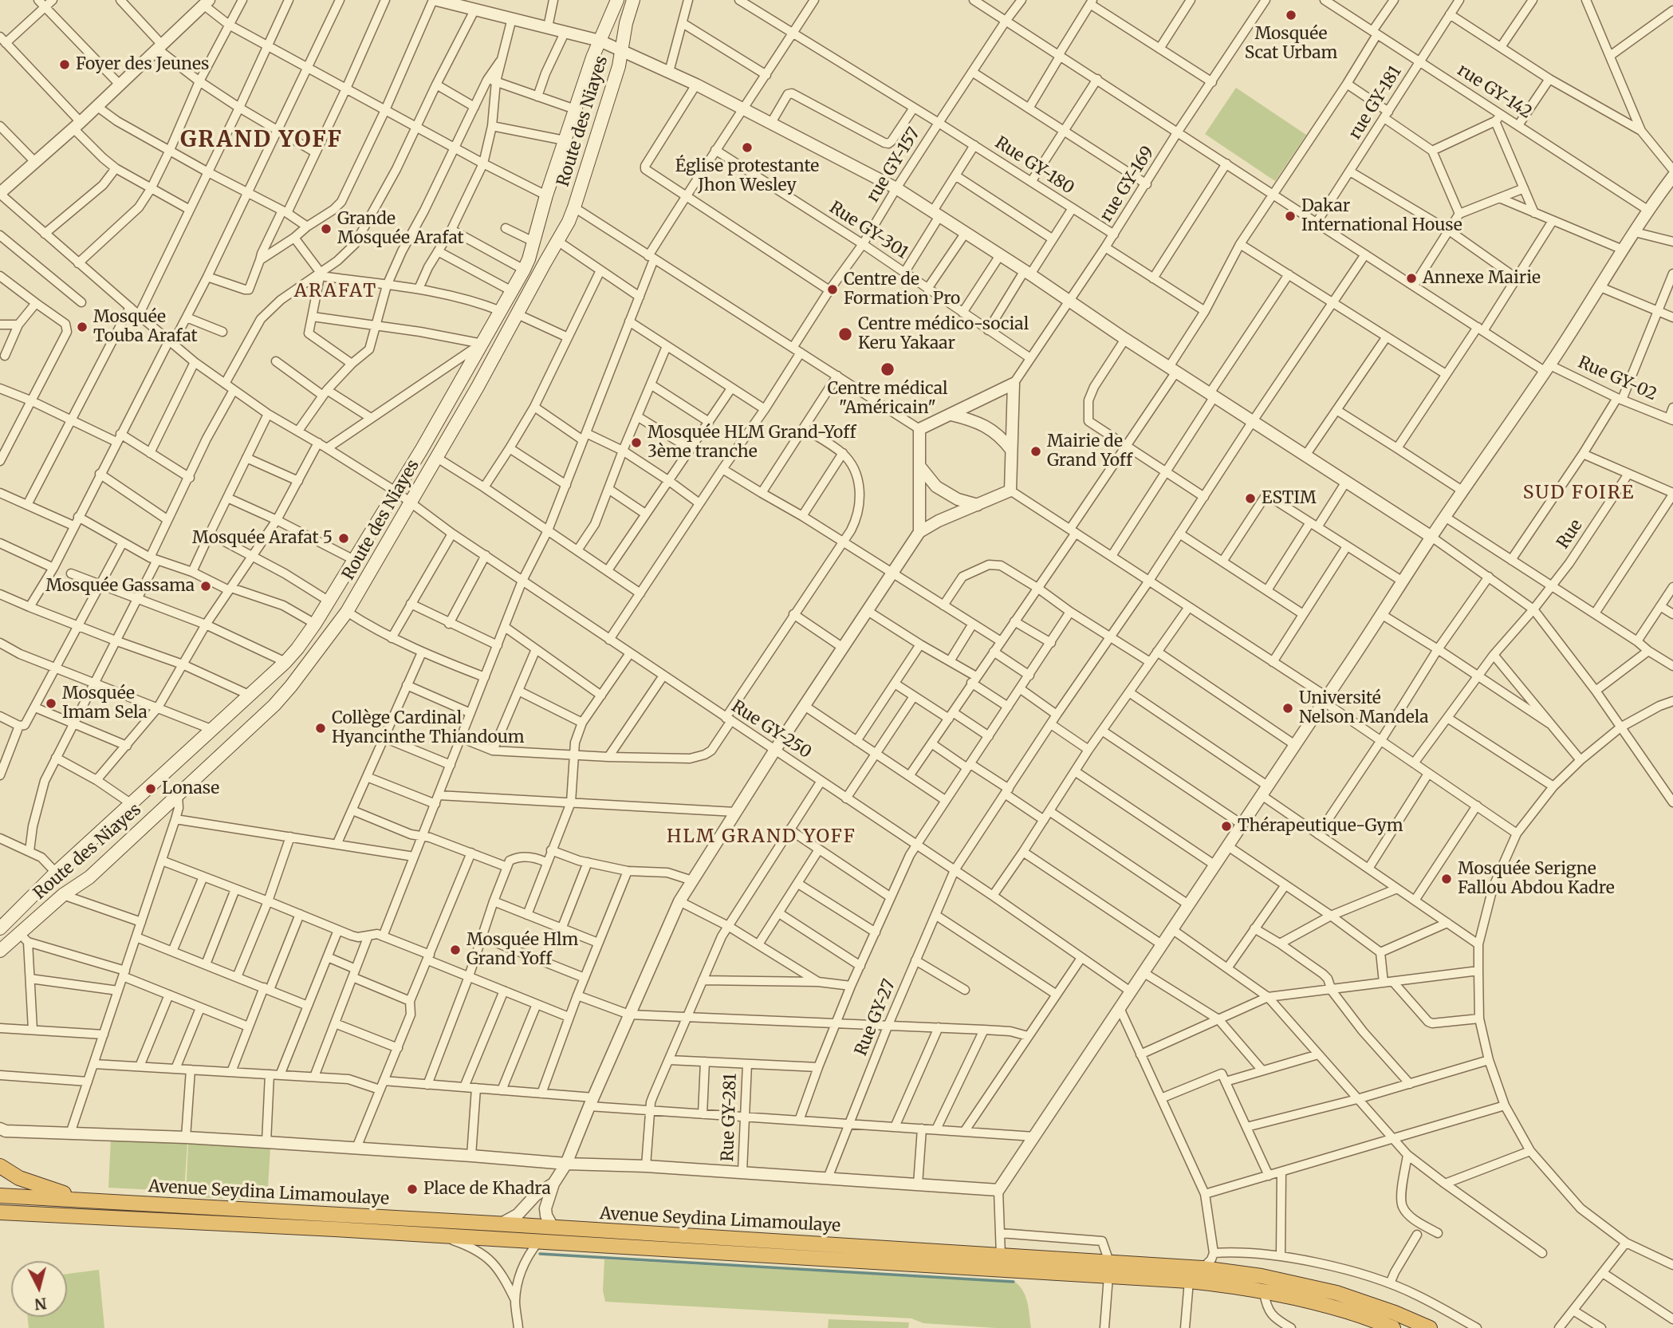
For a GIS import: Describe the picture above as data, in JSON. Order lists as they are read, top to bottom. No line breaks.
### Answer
{"streets":{"highway":["Avenue Seydina Limamoulaye"],"main road":["Route des Niayes"],"street":["rue GY-142","rue GY-181","rue GY-157","Rue GY-180","rue GY-169","Rue GY-301","Rue GY-02","Rue","Rue GY-250","Rue GY-27","Rue GY-281"]},"crossings":[["rue GY-142","rue GY-181"],["rue GY-181","Rue GY-02"],["Route des Niayes","Rue GY-250"],["rue GY-157","Rue GY-180"],["rue GY-157","Rue GY-301"],["rue GY-157","Rue GY-02"],["rue GY-157","Rue GY-250"],["Rue GY-180","rue GY-169"],["rue GY-169","Rue GY-301"],["rue GY-169","Rue GY-02"],["Rue GY-02","Rue GY-27"],["Rue GY-250","Rue GY-27"]],"districts":["GRAND YOFF","ARAFAT","SUD FOIRE","HLM GRAND YOFF"],"places":["Mosquée Scat Urbam","Foyer des Jeunes","Église protestante Jhon Wesley","Dakar International House","Grande Mosquée Arafat","Annexe Mairie","Centre de Formation Pro","Mosquée Touba Arafat","Centre médico-social Keru Yakaar","Centre médical \"Américain\"","Mosquée HLM Grand-Yoff 3ème tranche","Mairie de Grand Yoff","ESTIM","Mosquée Arafat 5","Mosquée Gassama","Mosquée Imam Sela","Université Nelson Mandela","Collège Cardinal Hyancinthe Thiandoum","Lonase","Thérapeutique-Gym","Mosquée Serigne Fallou Abdou Kadre","Mosquée Hlm Grand Yoff","Place de Khadra"],"north":"bottom"}
